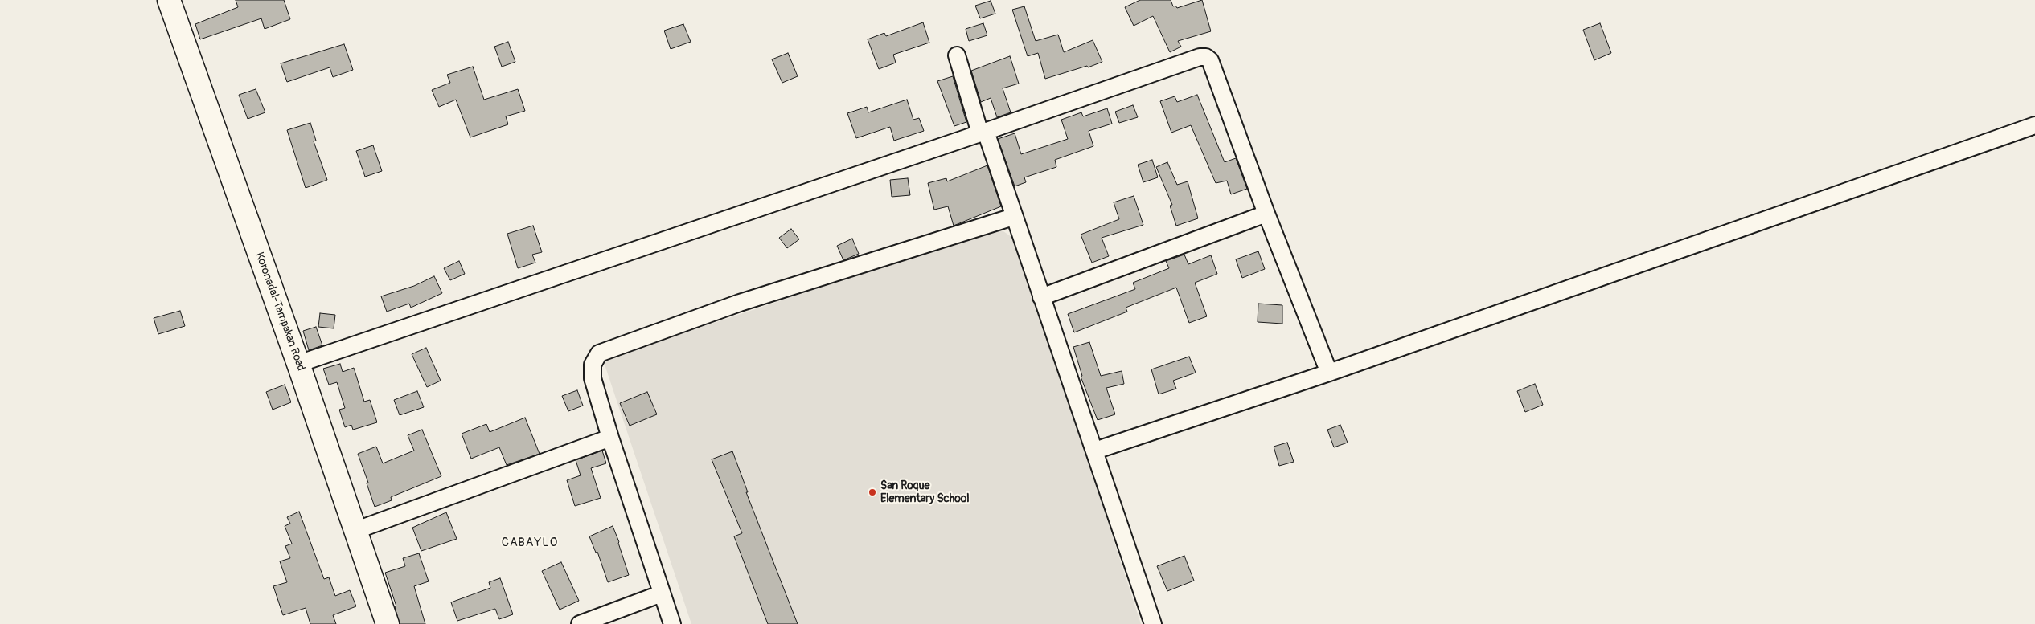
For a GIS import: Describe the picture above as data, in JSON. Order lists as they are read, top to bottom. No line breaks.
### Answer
{"streets":{"main road":["Koronadal-Tampakan Road"]},"districts":["CABAYLO"],"places":["San Roque Elementary School"]}
